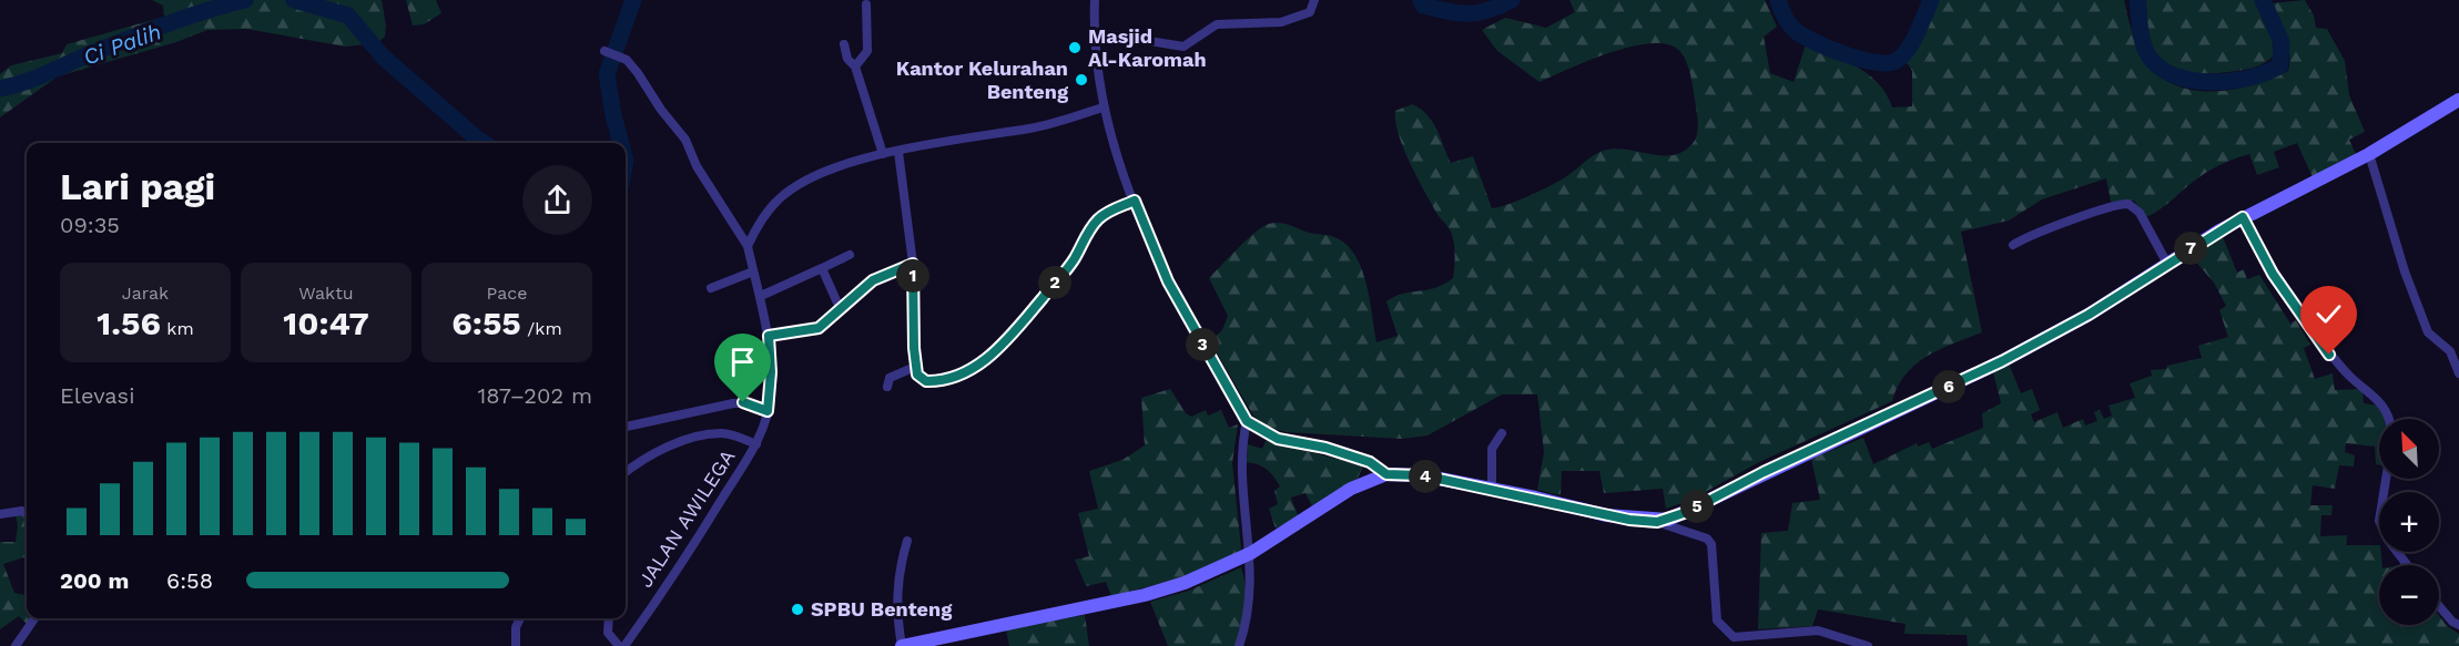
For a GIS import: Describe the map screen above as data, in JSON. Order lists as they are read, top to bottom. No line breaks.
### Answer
{"streets":{"street":["JALAN AWILEGA"]},"water":["Ci Palih"],"places":["Masjid Al-Karomah","Kantor Kelurahan Benteng","SPBU Benteng"],"north":"top left","page":{"heading":["Lari pagi","09:35"],"pins":["7","1","2","3","6","4","5"],"stats":[["Jarak","1.56 km"],["Waktu","10:47"],["Pace","6:55 /km"]],"chart":["Elevasi","187–202 m"],"map_buttons":["+","−"],"list":[{"name":"200 m","note":"6:58"}]}}
